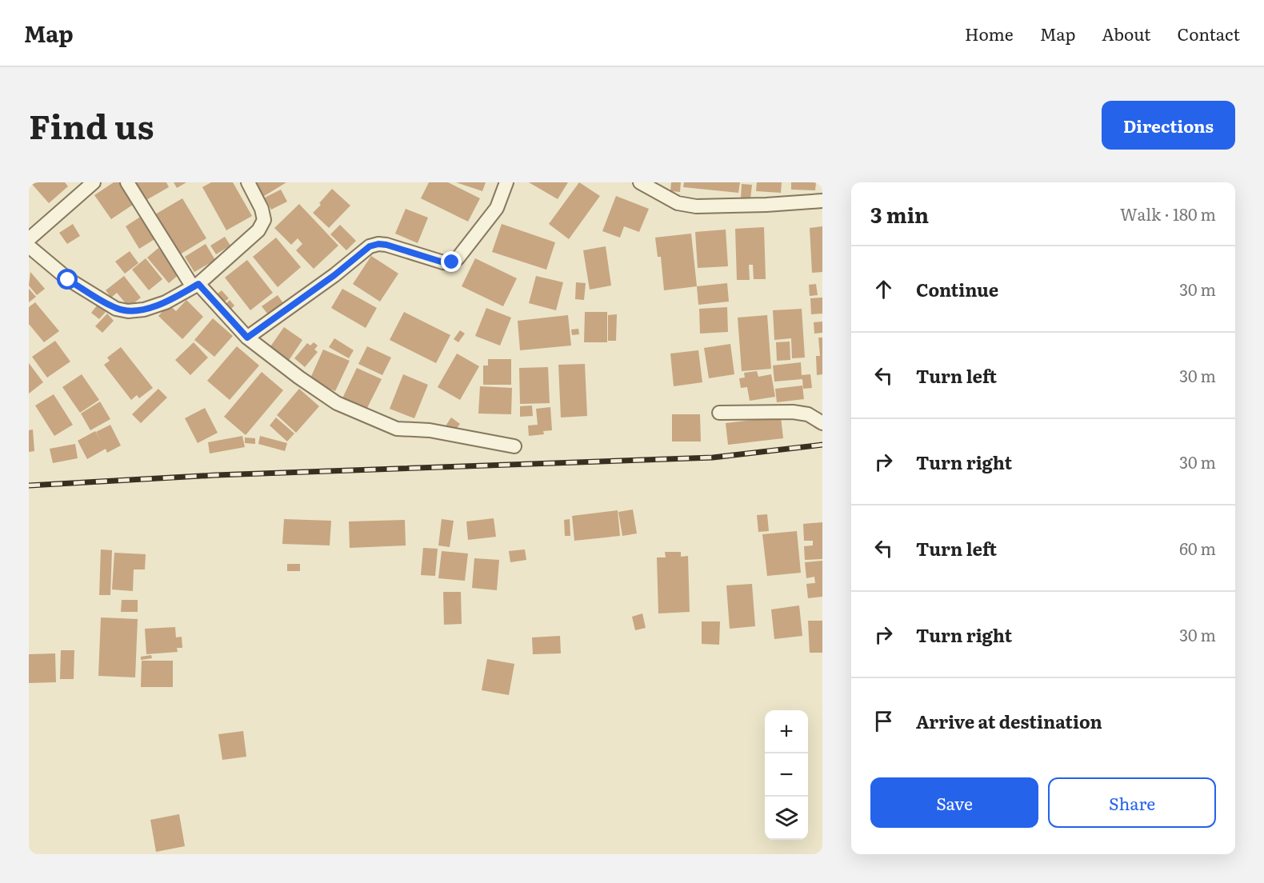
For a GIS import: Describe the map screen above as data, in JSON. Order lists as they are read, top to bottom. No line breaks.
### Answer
{"page":{"header":"Map","nav":["Home","Map","About","Contact"],"title":"Find us","buttons":["Directions",["Save","Share"]],"heading":["3 min","Walk · 180 m"],"list":[["Continue","30 m"],["Turn left","30 m"],["Turn right","30 m"],["Turn left","60 m"],["Turn right","30 m"],"Arrive at destination"],"map_buttons":["+","−"]}}
